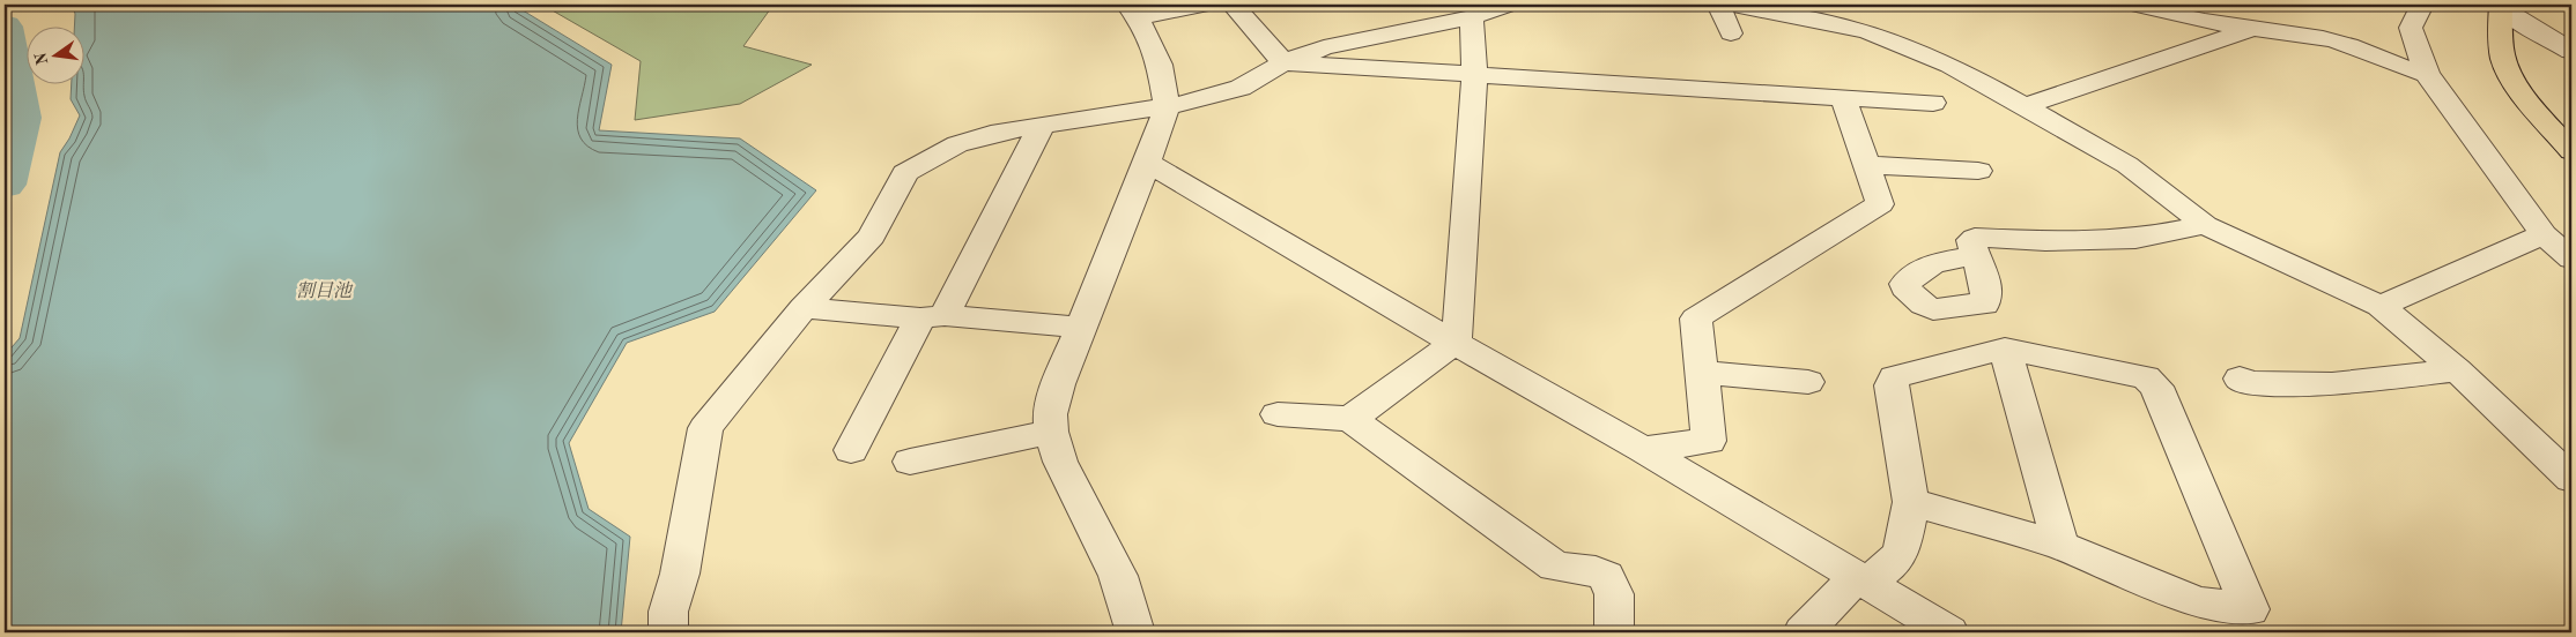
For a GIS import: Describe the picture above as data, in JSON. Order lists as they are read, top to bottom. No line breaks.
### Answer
{"water":["割目池"],"north":"left"}
